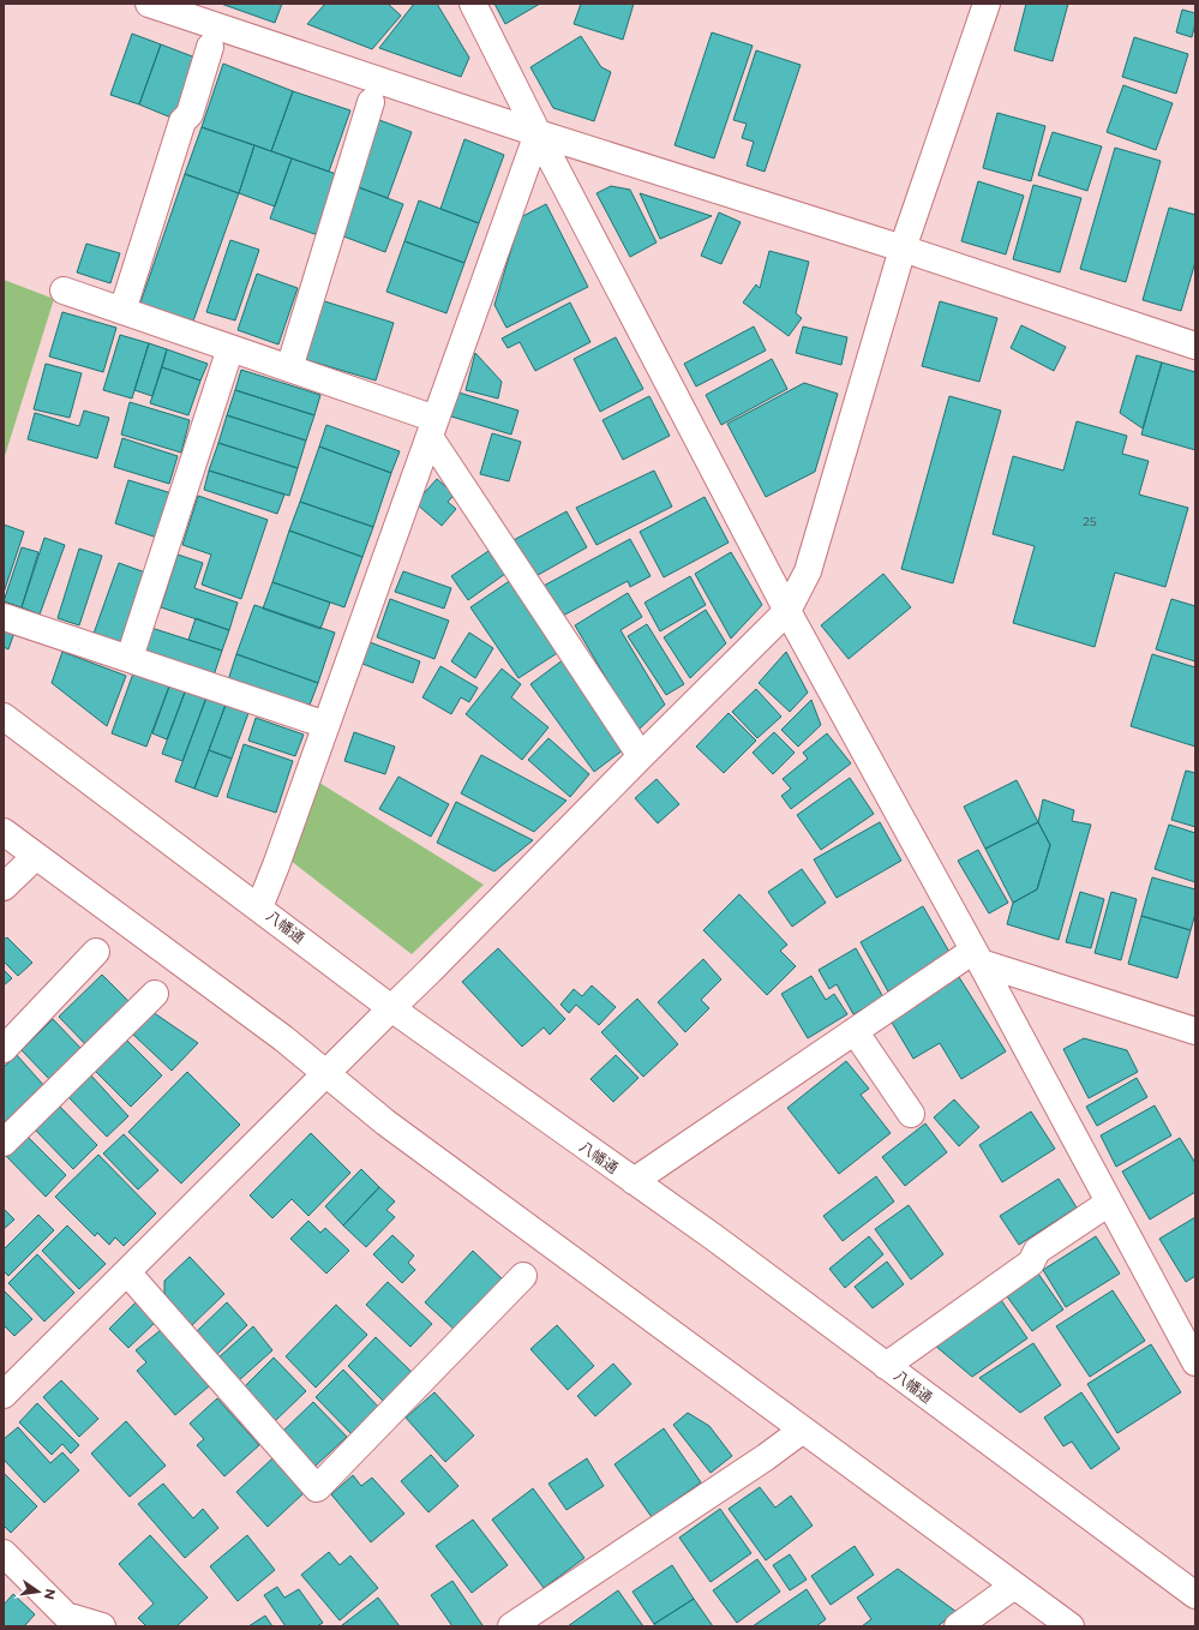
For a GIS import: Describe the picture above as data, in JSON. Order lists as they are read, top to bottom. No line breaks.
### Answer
{"streets":{"street":["八幡通"]},"house_numbers":["25"],"north":"right"}
